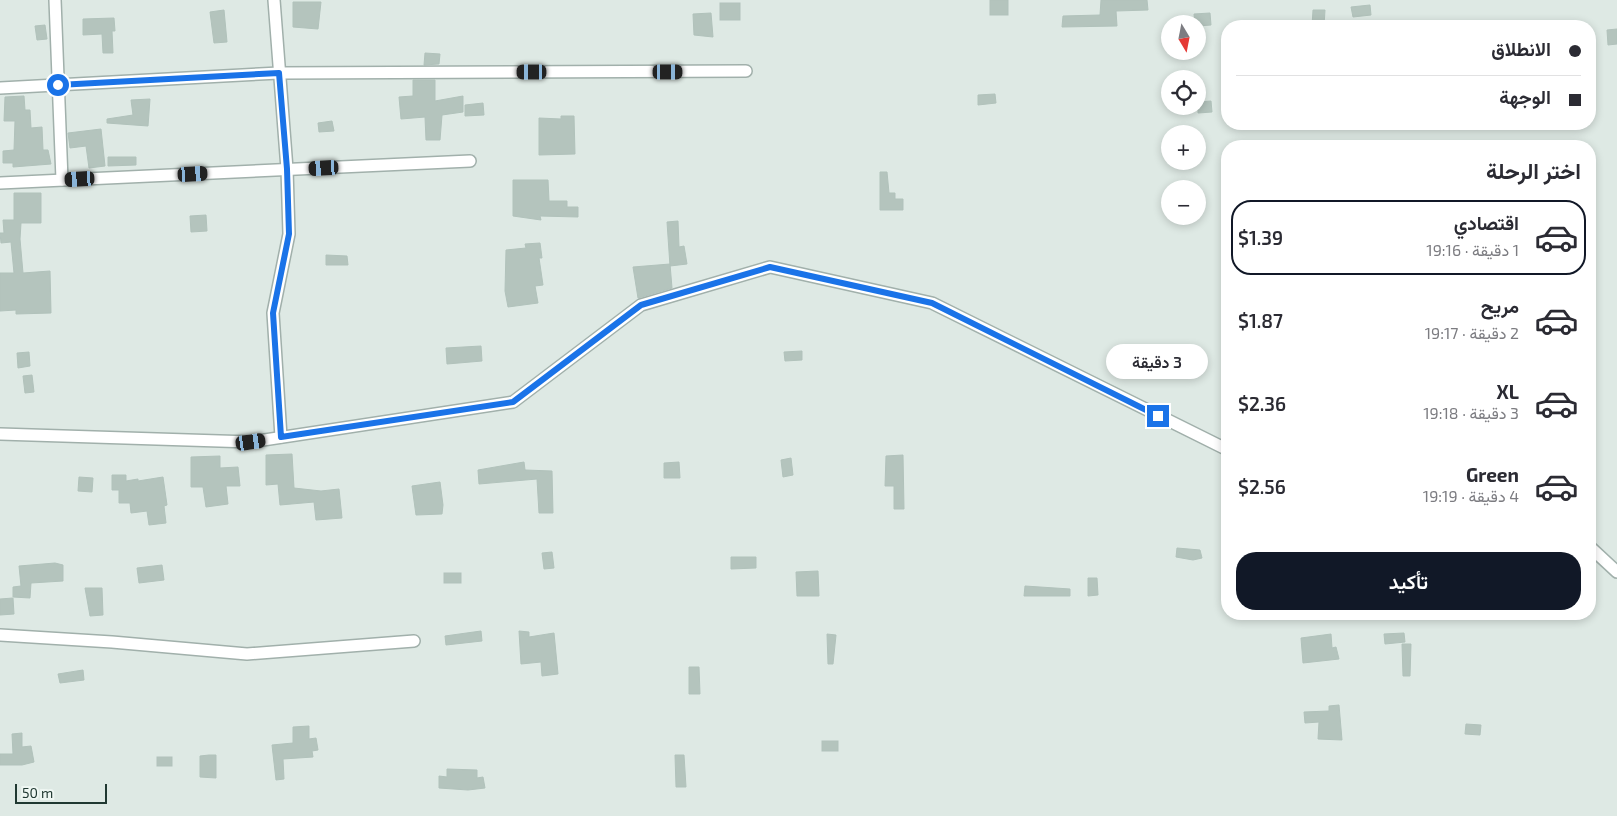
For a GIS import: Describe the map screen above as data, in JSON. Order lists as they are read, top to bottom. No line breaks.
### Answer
{"scale_bar":"50 m","north":"bottom","page":{"map_buttons":["+","−"],"banner":["الانطلاق","الوجهة"],"heading":"اختر الرحلة","list":[{"name":"اقتصادي","note":"1 دقيقة · 19:16","value":"$1.39"},{"name":"مريح","note":"2 دقيقة · 19:17","value":"$1.87"},{"name":"XL","note":"3 دقيقة · 19:18","value":"$2.36"},{"name":"Green","note":"4 دقيقة · 19:19","value":"$2.56"}],"bubble":"3 دقيقة","buttons":"تأكيد","scale":"50 m"}}
